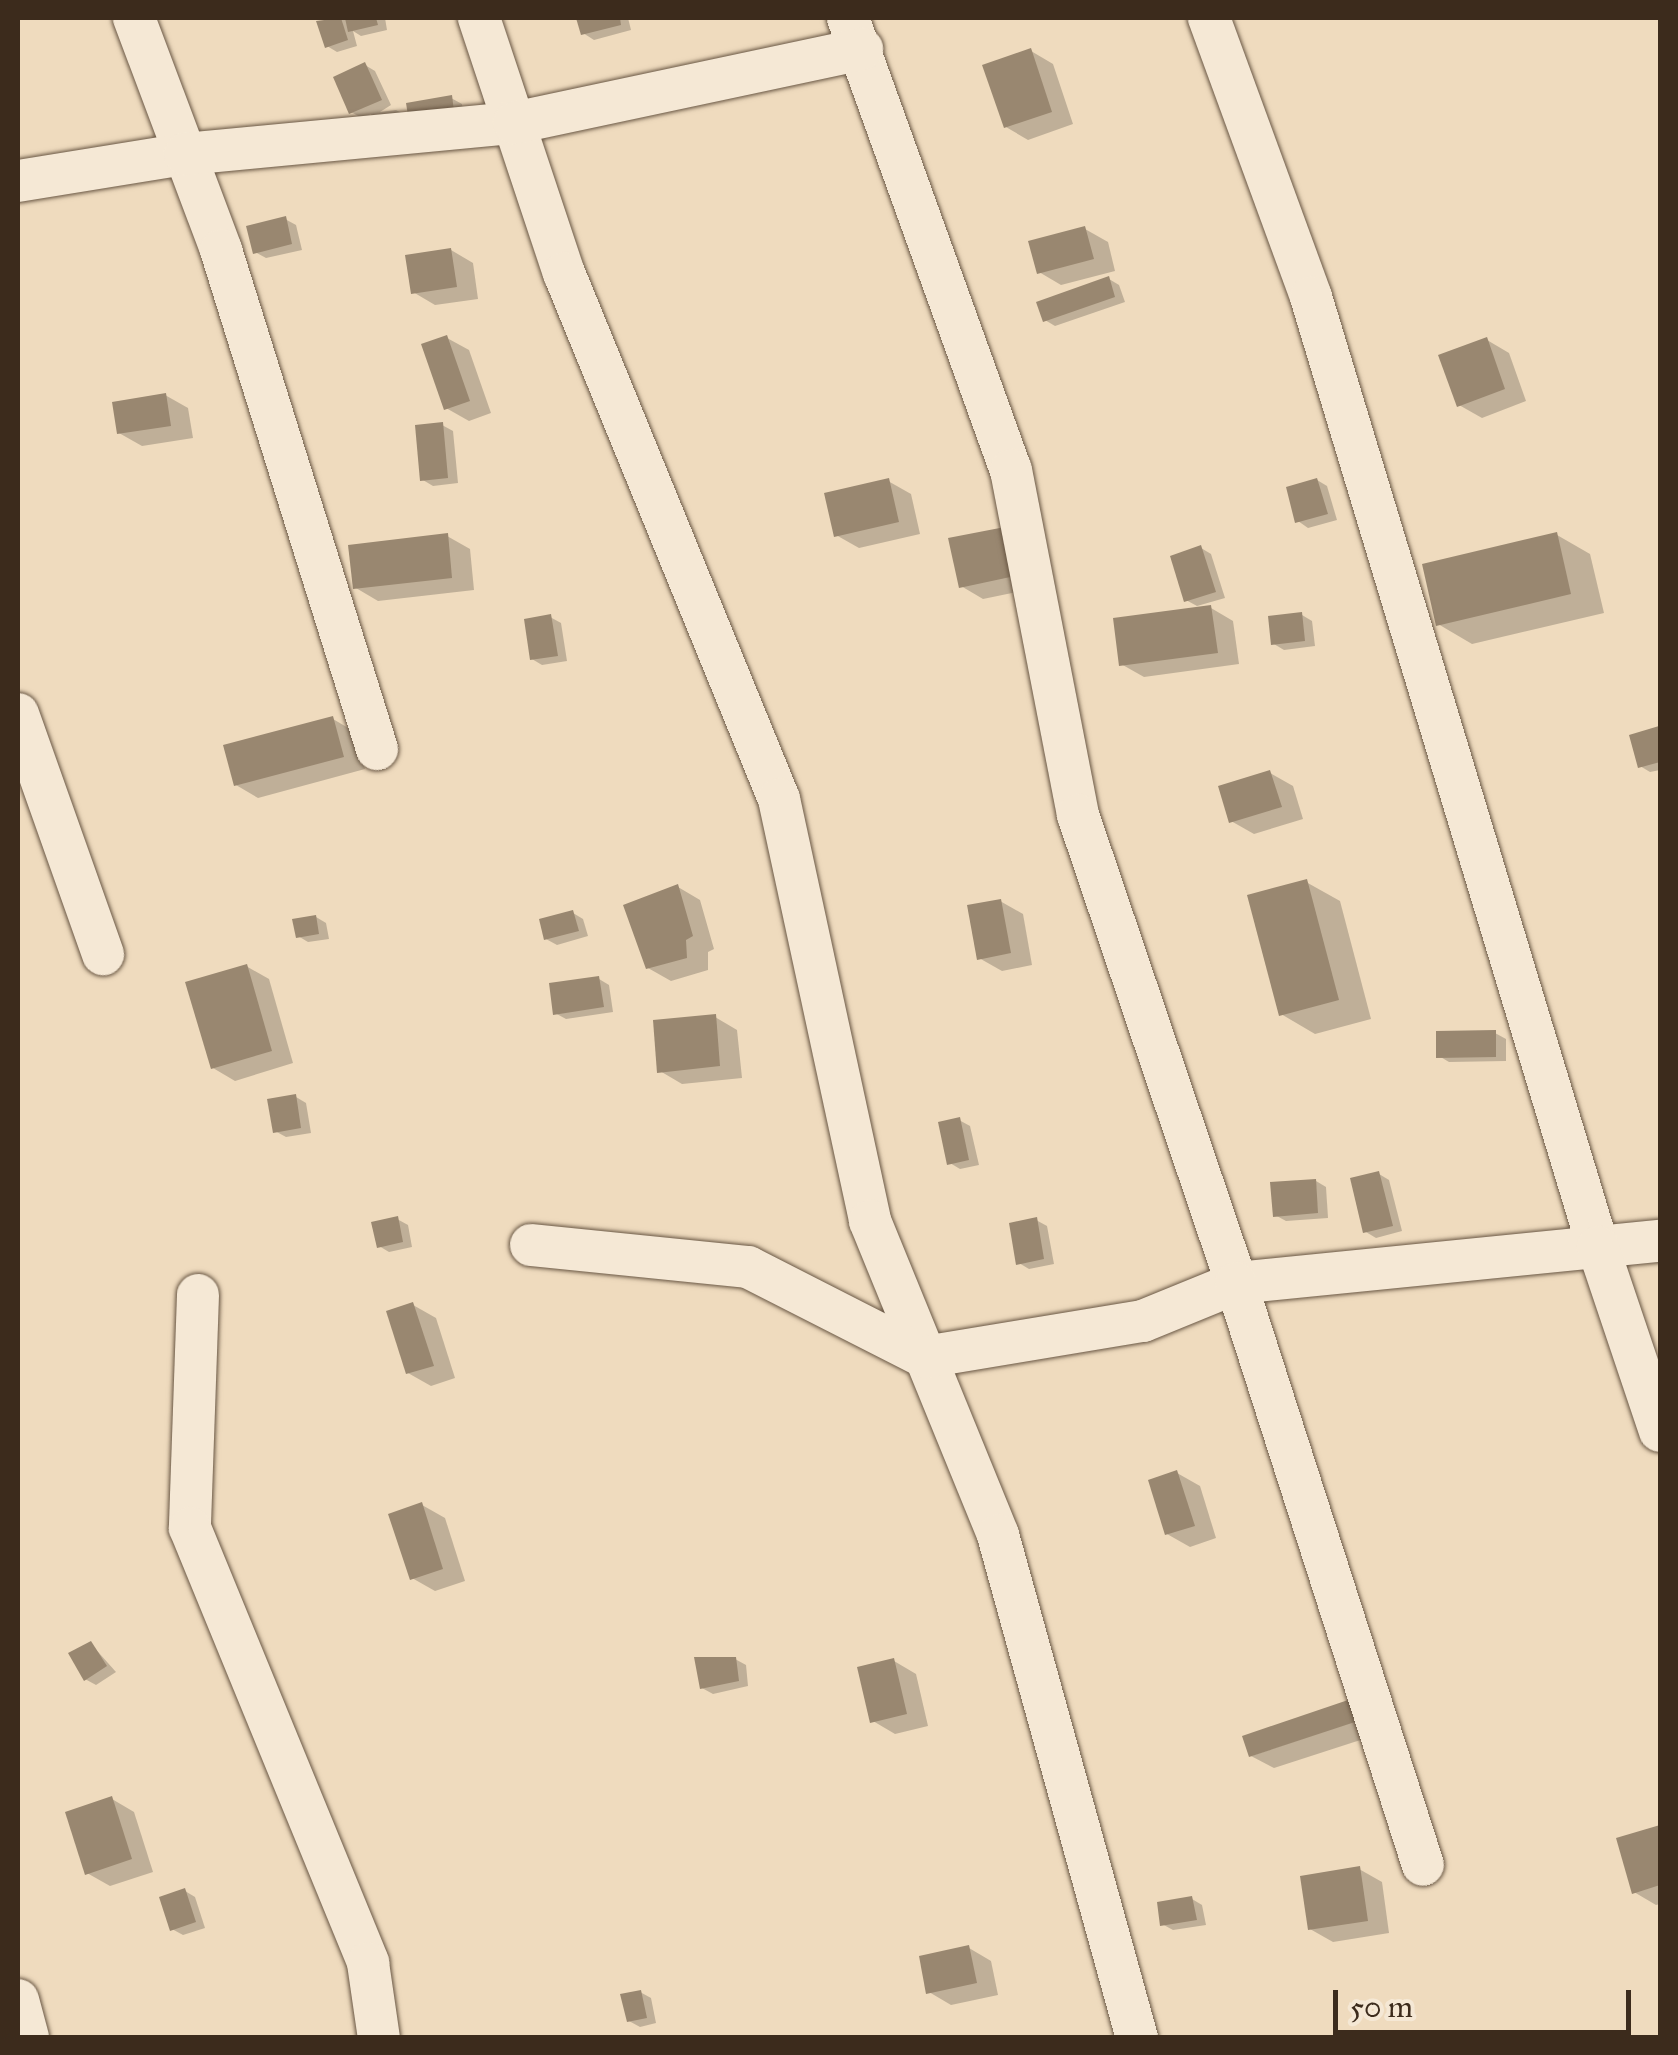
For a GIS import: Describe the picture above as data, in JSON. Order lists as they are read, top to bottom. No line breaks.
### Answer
{"scale_bar":"50 m"}
